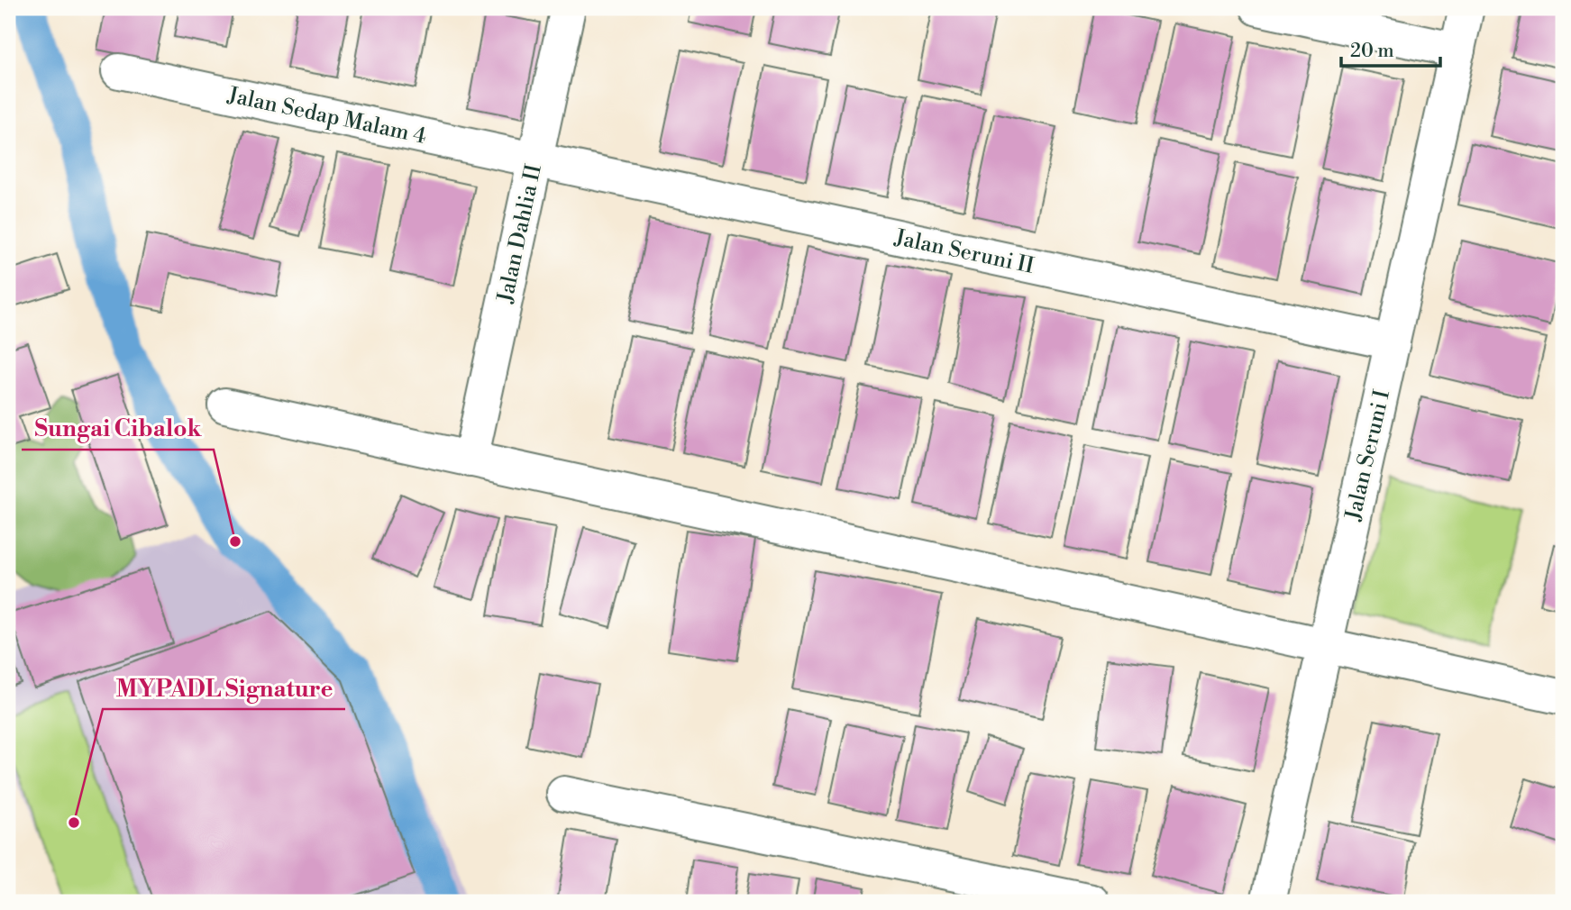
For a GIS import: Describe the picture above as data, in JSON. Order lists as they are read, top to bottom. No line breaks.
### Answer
{"streets":{"street":["Jalan Sedap Malam 4","Jalan Dahlia II","Jalan Seruni II","Jalan Seruni I"]},"crossings":[["Jalan Sedap Malam 4","Jalan Dahlia II"],["Jalan Sedap Malam 4","Jalan Seruni II"],["Jalan Dahlia II","Jalan Seruni II"],["Jalan Seruni II","Jalan Seruni I"]],"places":["Sungai Cibalok","MYPADL Signature"],"scale_bar":"20 m"}
